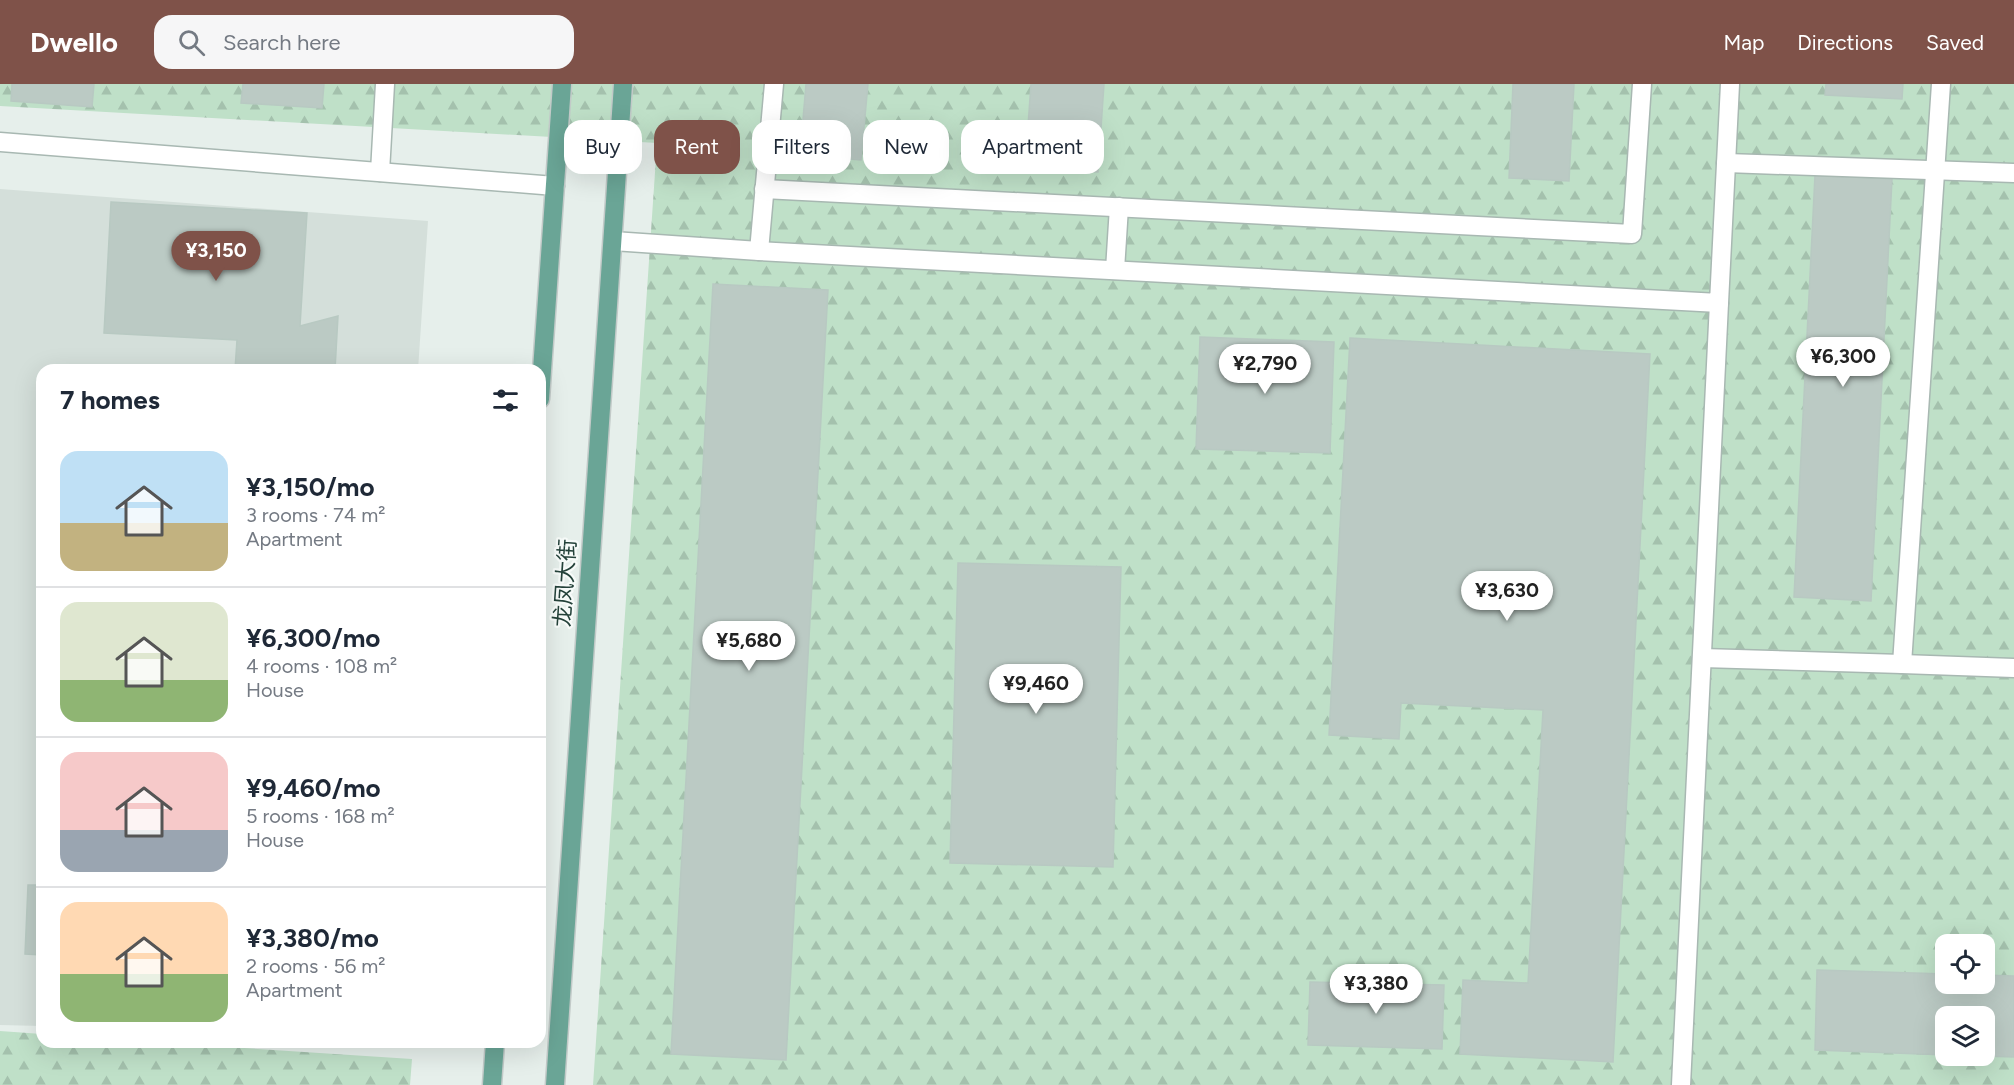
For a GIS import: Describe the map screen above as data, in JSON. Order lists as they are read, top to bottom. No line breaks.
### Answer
{"streets":{"main road":["龙凤大街"]},"page":{"header":"Dwello","search":"Search here","nav":["Map","Directions","Saved"],"chip":["Buy","Rent","Filters","New","Apartment"],"price":["¥3,150","¥6,300","¥2,790","¥3,630","¥5,680","¥9,460","¥3,380"],"heading":"7 homes","list":[{"name":"¥3,150/mo","note":"3 rooms · 74 m² · Apartment"},{"name":"¥6,300/mo","note":"4 rooms · 108 m² · House"},{"name":"¥9,460/mo","note":"5 rooms · 168 m² · House"},{"name":"¥3,380/mo","note":"2 rooms · 56 m² · Apartment"}]}}
